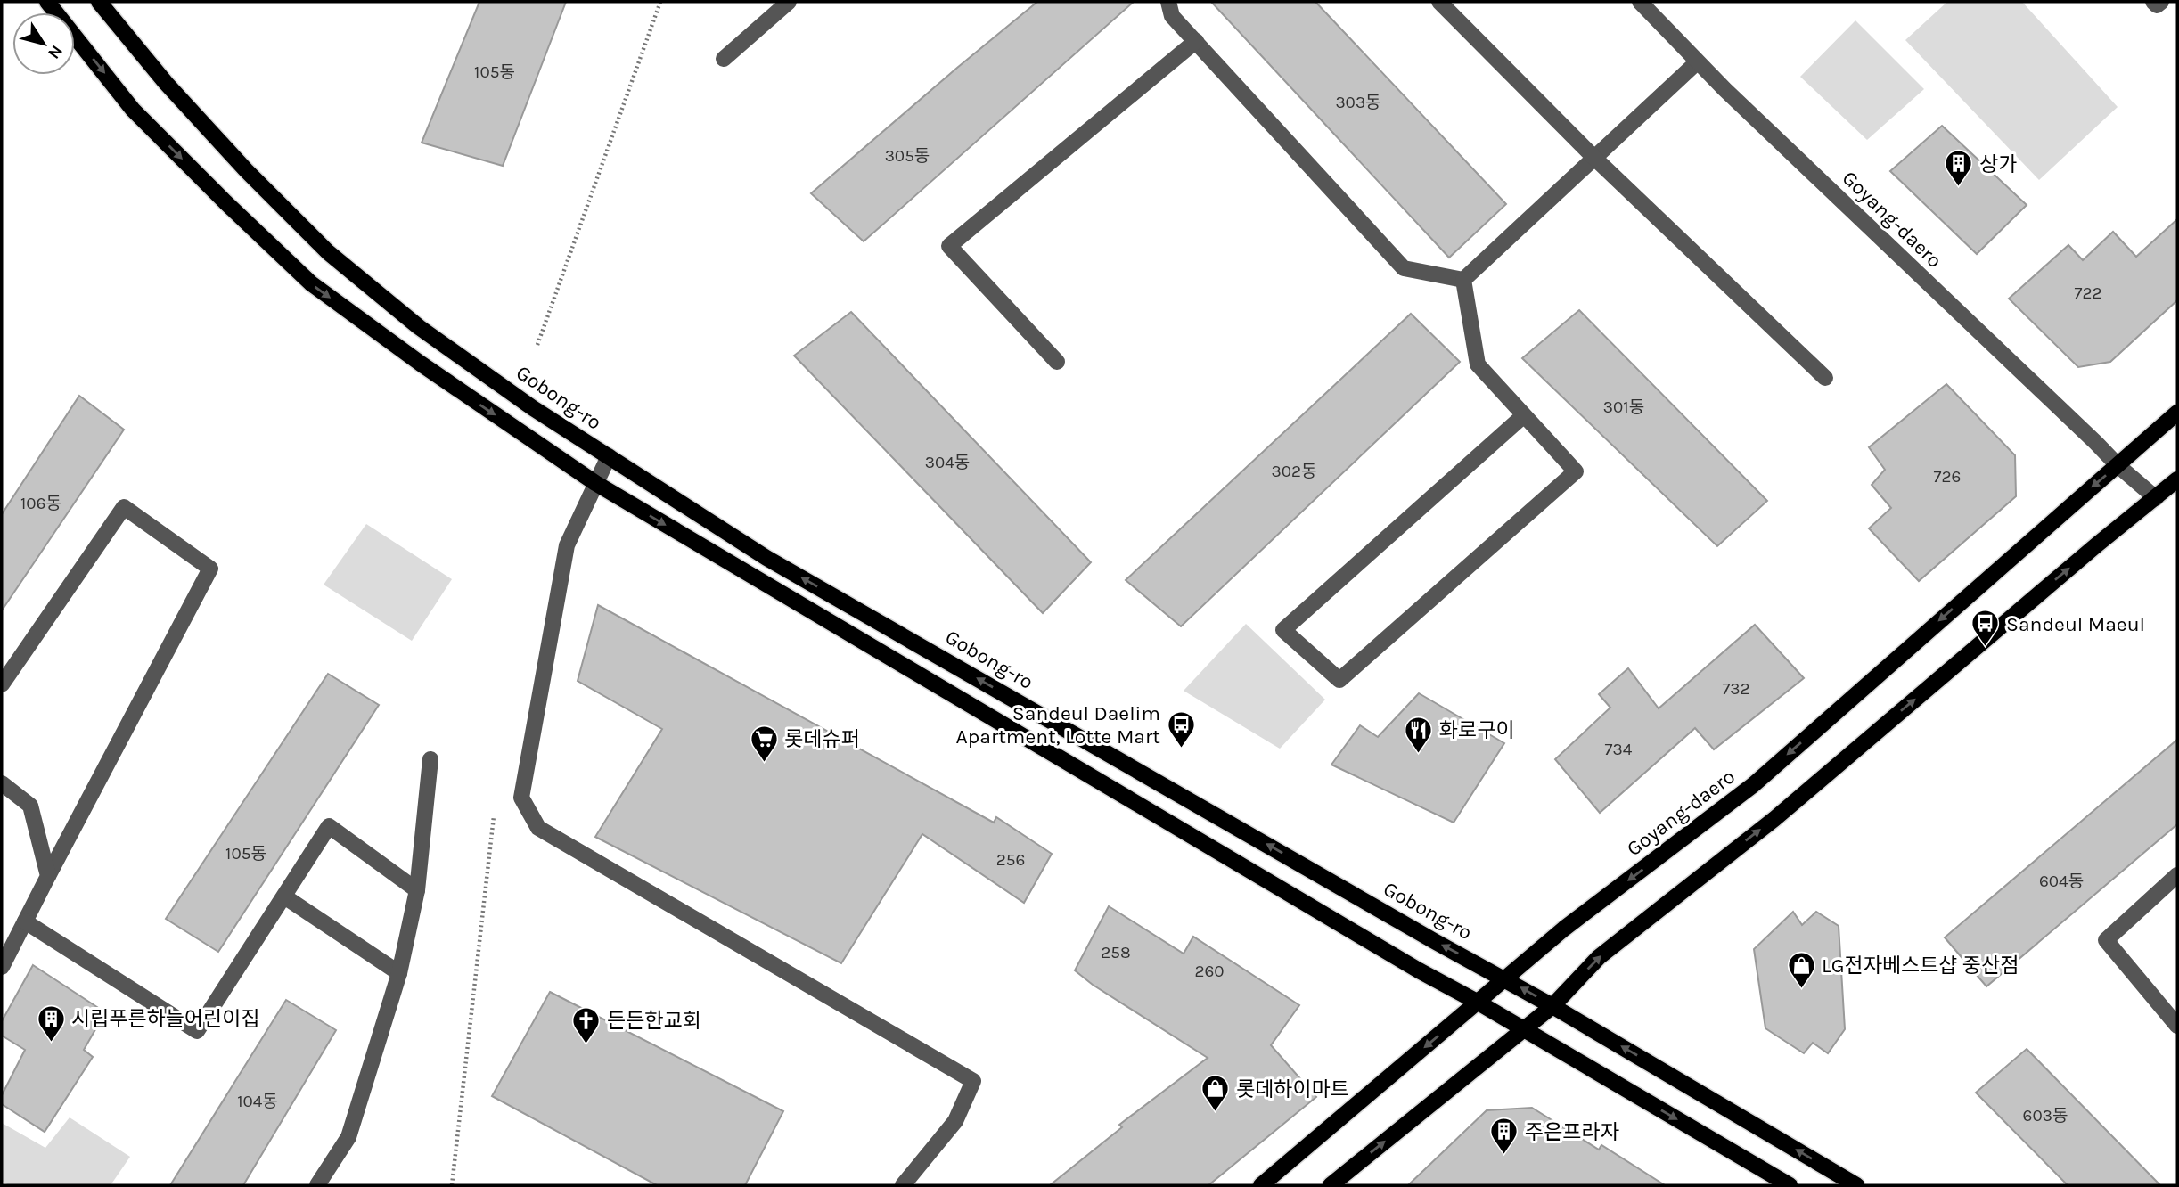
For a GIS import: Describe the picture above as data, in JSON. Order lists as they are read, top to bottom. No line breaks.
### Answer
{"streets":{"main road":["Goyang-daero","Gobong-ro"]},"crossings":[["Goyang-daero","Gobong-ro"]],"one_way":["Goyang-daero"],"places":{"building":["상가","시립푸른하늘어린이집","주은프라자"],"bus stop":["Sandeul Maeul","Sandeul Daelim Apartment, Lotte Mart"],"restaurant":["화로구이"],"supermarket":["롯데슈퍼"],"shop":["LG전자베스트샵 중산점","롯데하이마트"],"church":["든든한교회"]},"house_numbers":["105동","303동","305동","722","301동","304동","302동","726","106동","732","734","105동","256","604동","258","260","104동","603동"],"north":"bottom right"}
